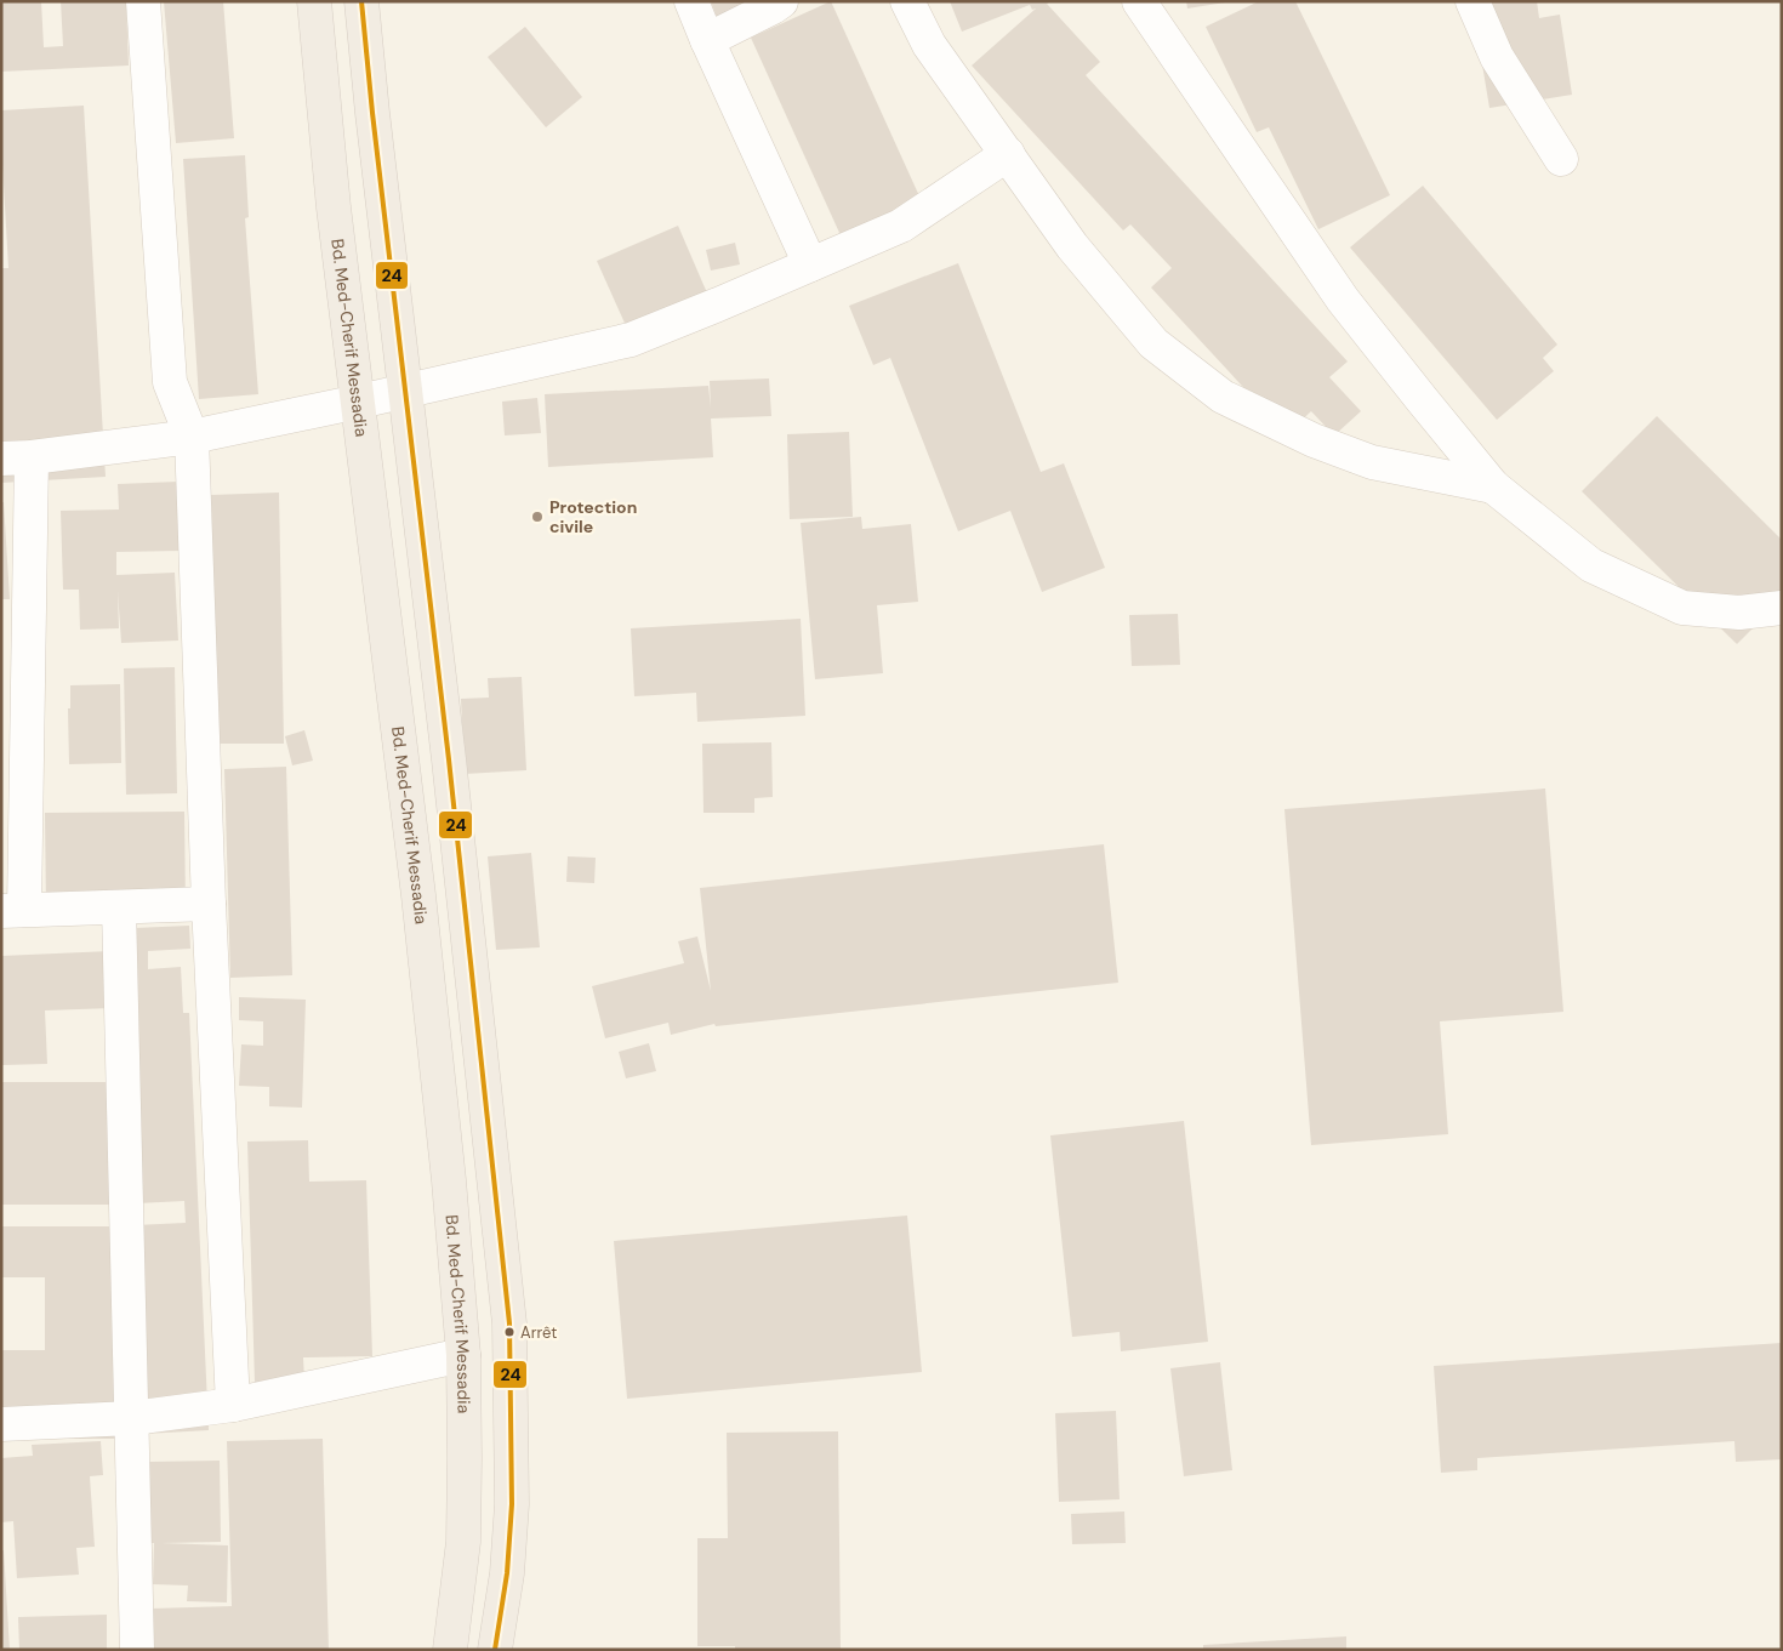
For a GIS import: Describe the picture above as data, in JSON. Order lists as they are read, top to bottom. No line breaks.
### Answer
{"streets":{"highway":["Bd. Med-Cherif Messadia"]},"places":["Protection civile","Arrêt"],"lines":["transit line 24"]}
